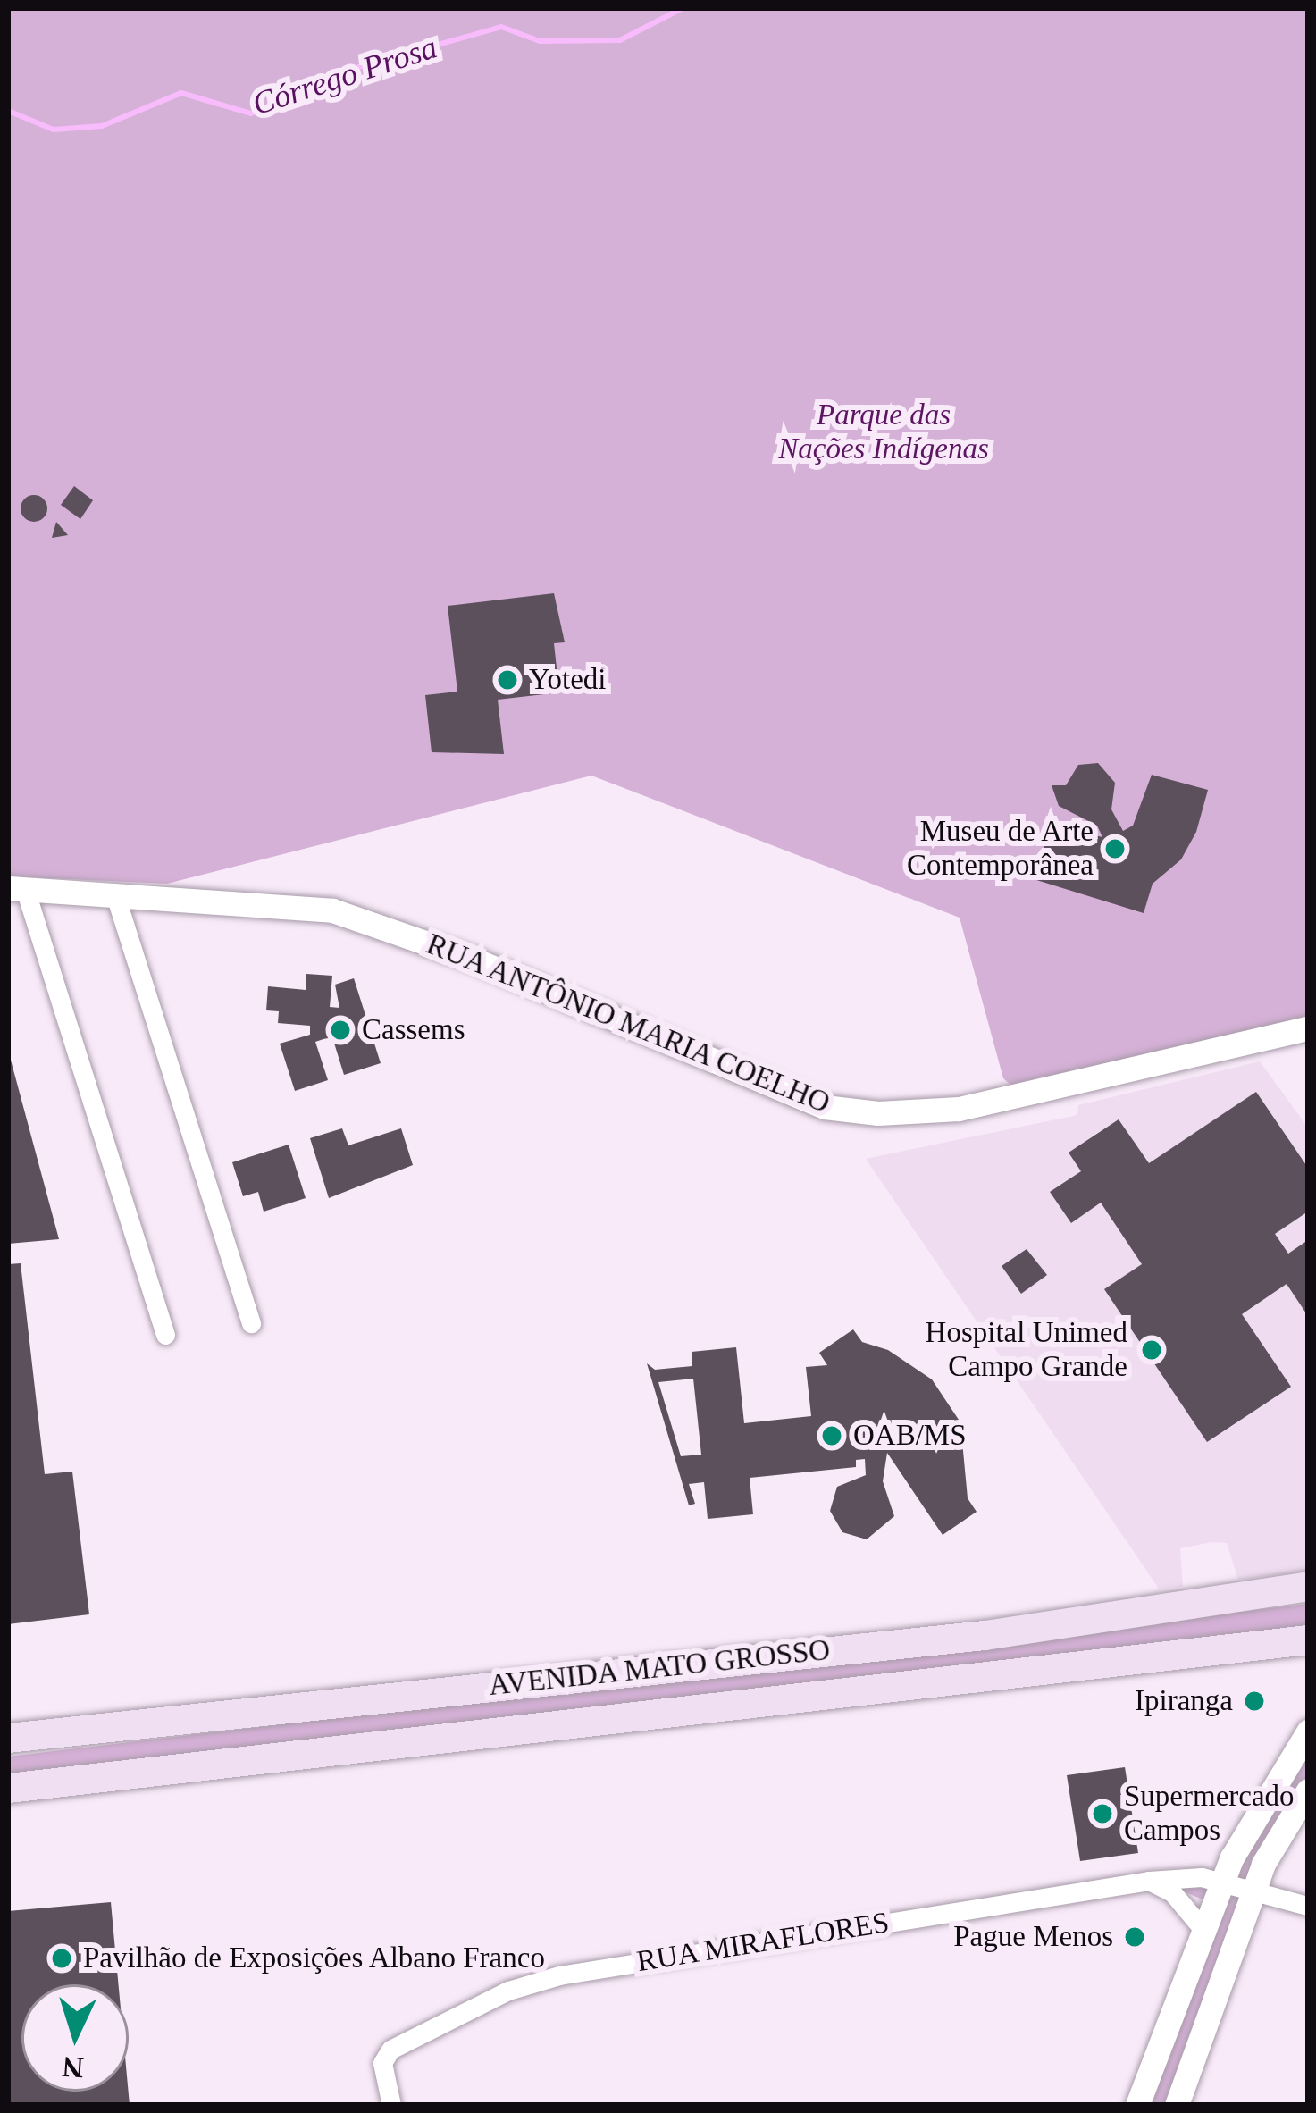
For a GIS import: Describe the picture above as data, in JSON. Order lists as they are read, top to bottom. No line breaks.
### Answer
{"streets":{"main road":["AVENIDA MATO GROSSO"],"street":["RUA ANTÔNIO MARIA COELHO","RUA MIRAFLORES"]},"water":["Córrego Prosa"],"parks":["Parque das Nações Indígenas"],"places":["Yotedi","Museu de Arte Contemporânea","Cassems","Hospital Unimed Campo Grande","OAB/MS","Ipiranga","Supermercado Campos","Pague Menos","Pavilhão de Exposições Albano Franco"],"north":"bottom"}
